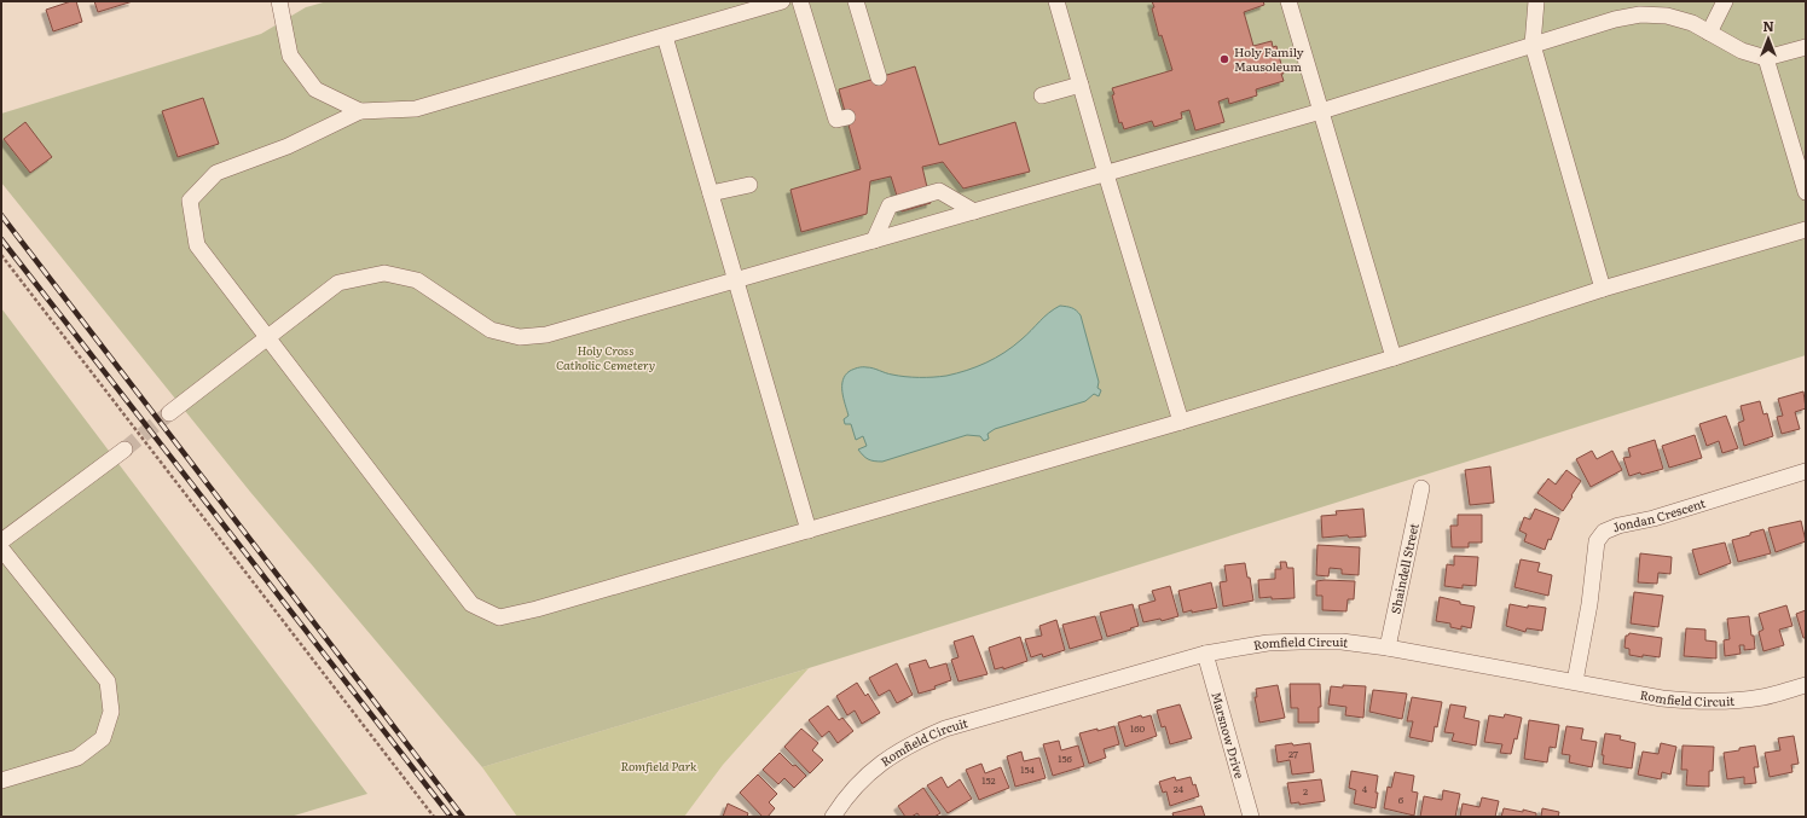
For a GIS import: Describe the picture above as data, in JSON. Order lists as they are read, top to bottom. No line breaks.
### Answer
{"streets":{"street":["Jondan Crescent","Shaindell Street","Romfield Circuit","Marsnow Drive"]},"crossings":[["Jondan Crescent","Romfield Circuit"],["Shaindell Street","Romfield Circuit"],["Romfield Circuit","Marsnow Drive"]],"parks":["Holy Cross Catholic Cemetery","Romfield Park"],"places":["Holy Family Mausoleum"],"house_numbers":["160","27","156","154","152","24","4","2","6"],"north":"top"}
